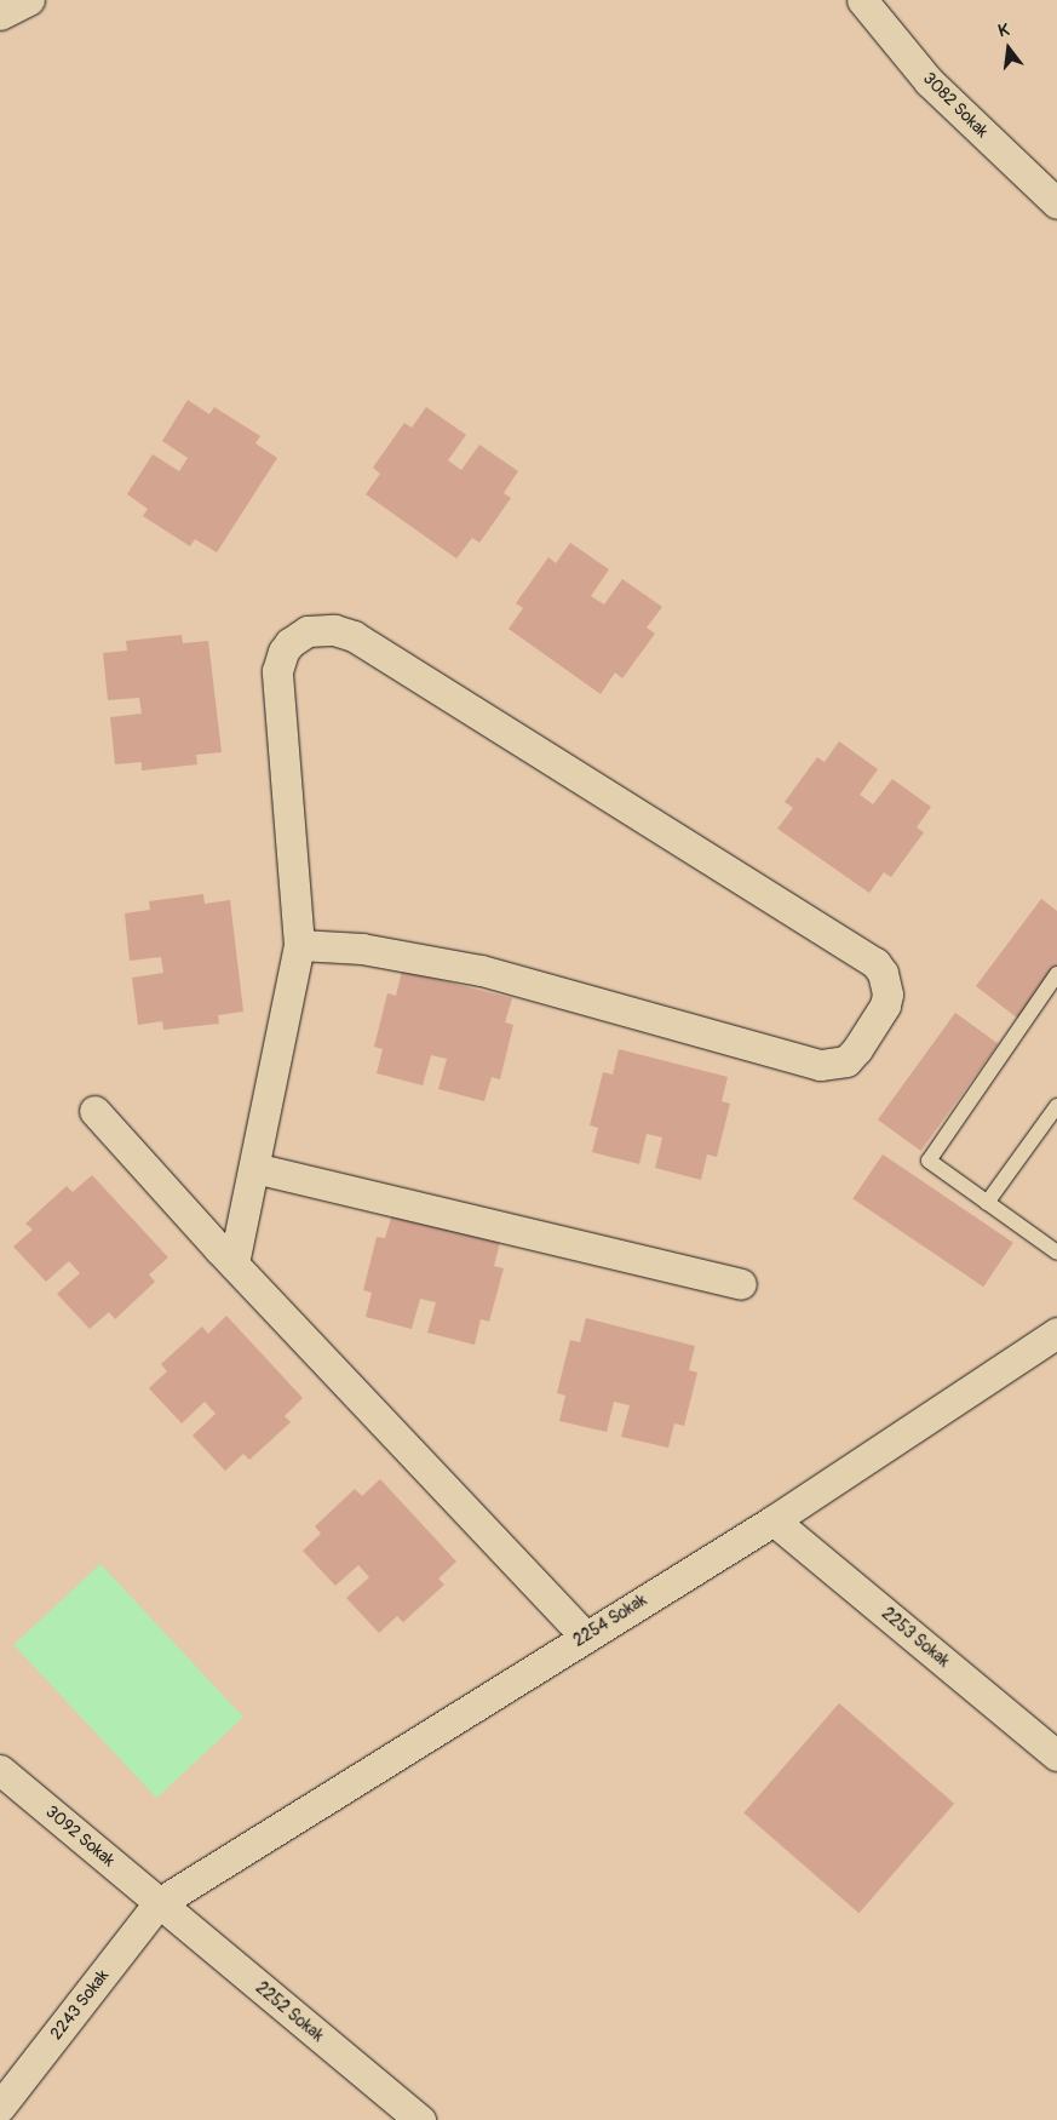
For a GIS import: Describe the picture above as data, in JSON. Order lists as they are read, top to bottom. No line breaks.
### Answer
{"streets":{"street":["3082 Sokak","2254 Sokak","2253 Sokak","3092 Sokak","2243 Sokak","2252 Sokak"]},"crossings":[["2254 Sokak","2253 Sokak"],["2254 Sokak","3092 Sokak"],["2254 Sokak","2243 Sokak"],["2254 Sokak","2252 Sokak"],["3092 Sokak","2243 Sokak"],["3092 Sokak","2252 Sokak"],["2243 Sokak","2252 Sokak"]],"north":"top"}
